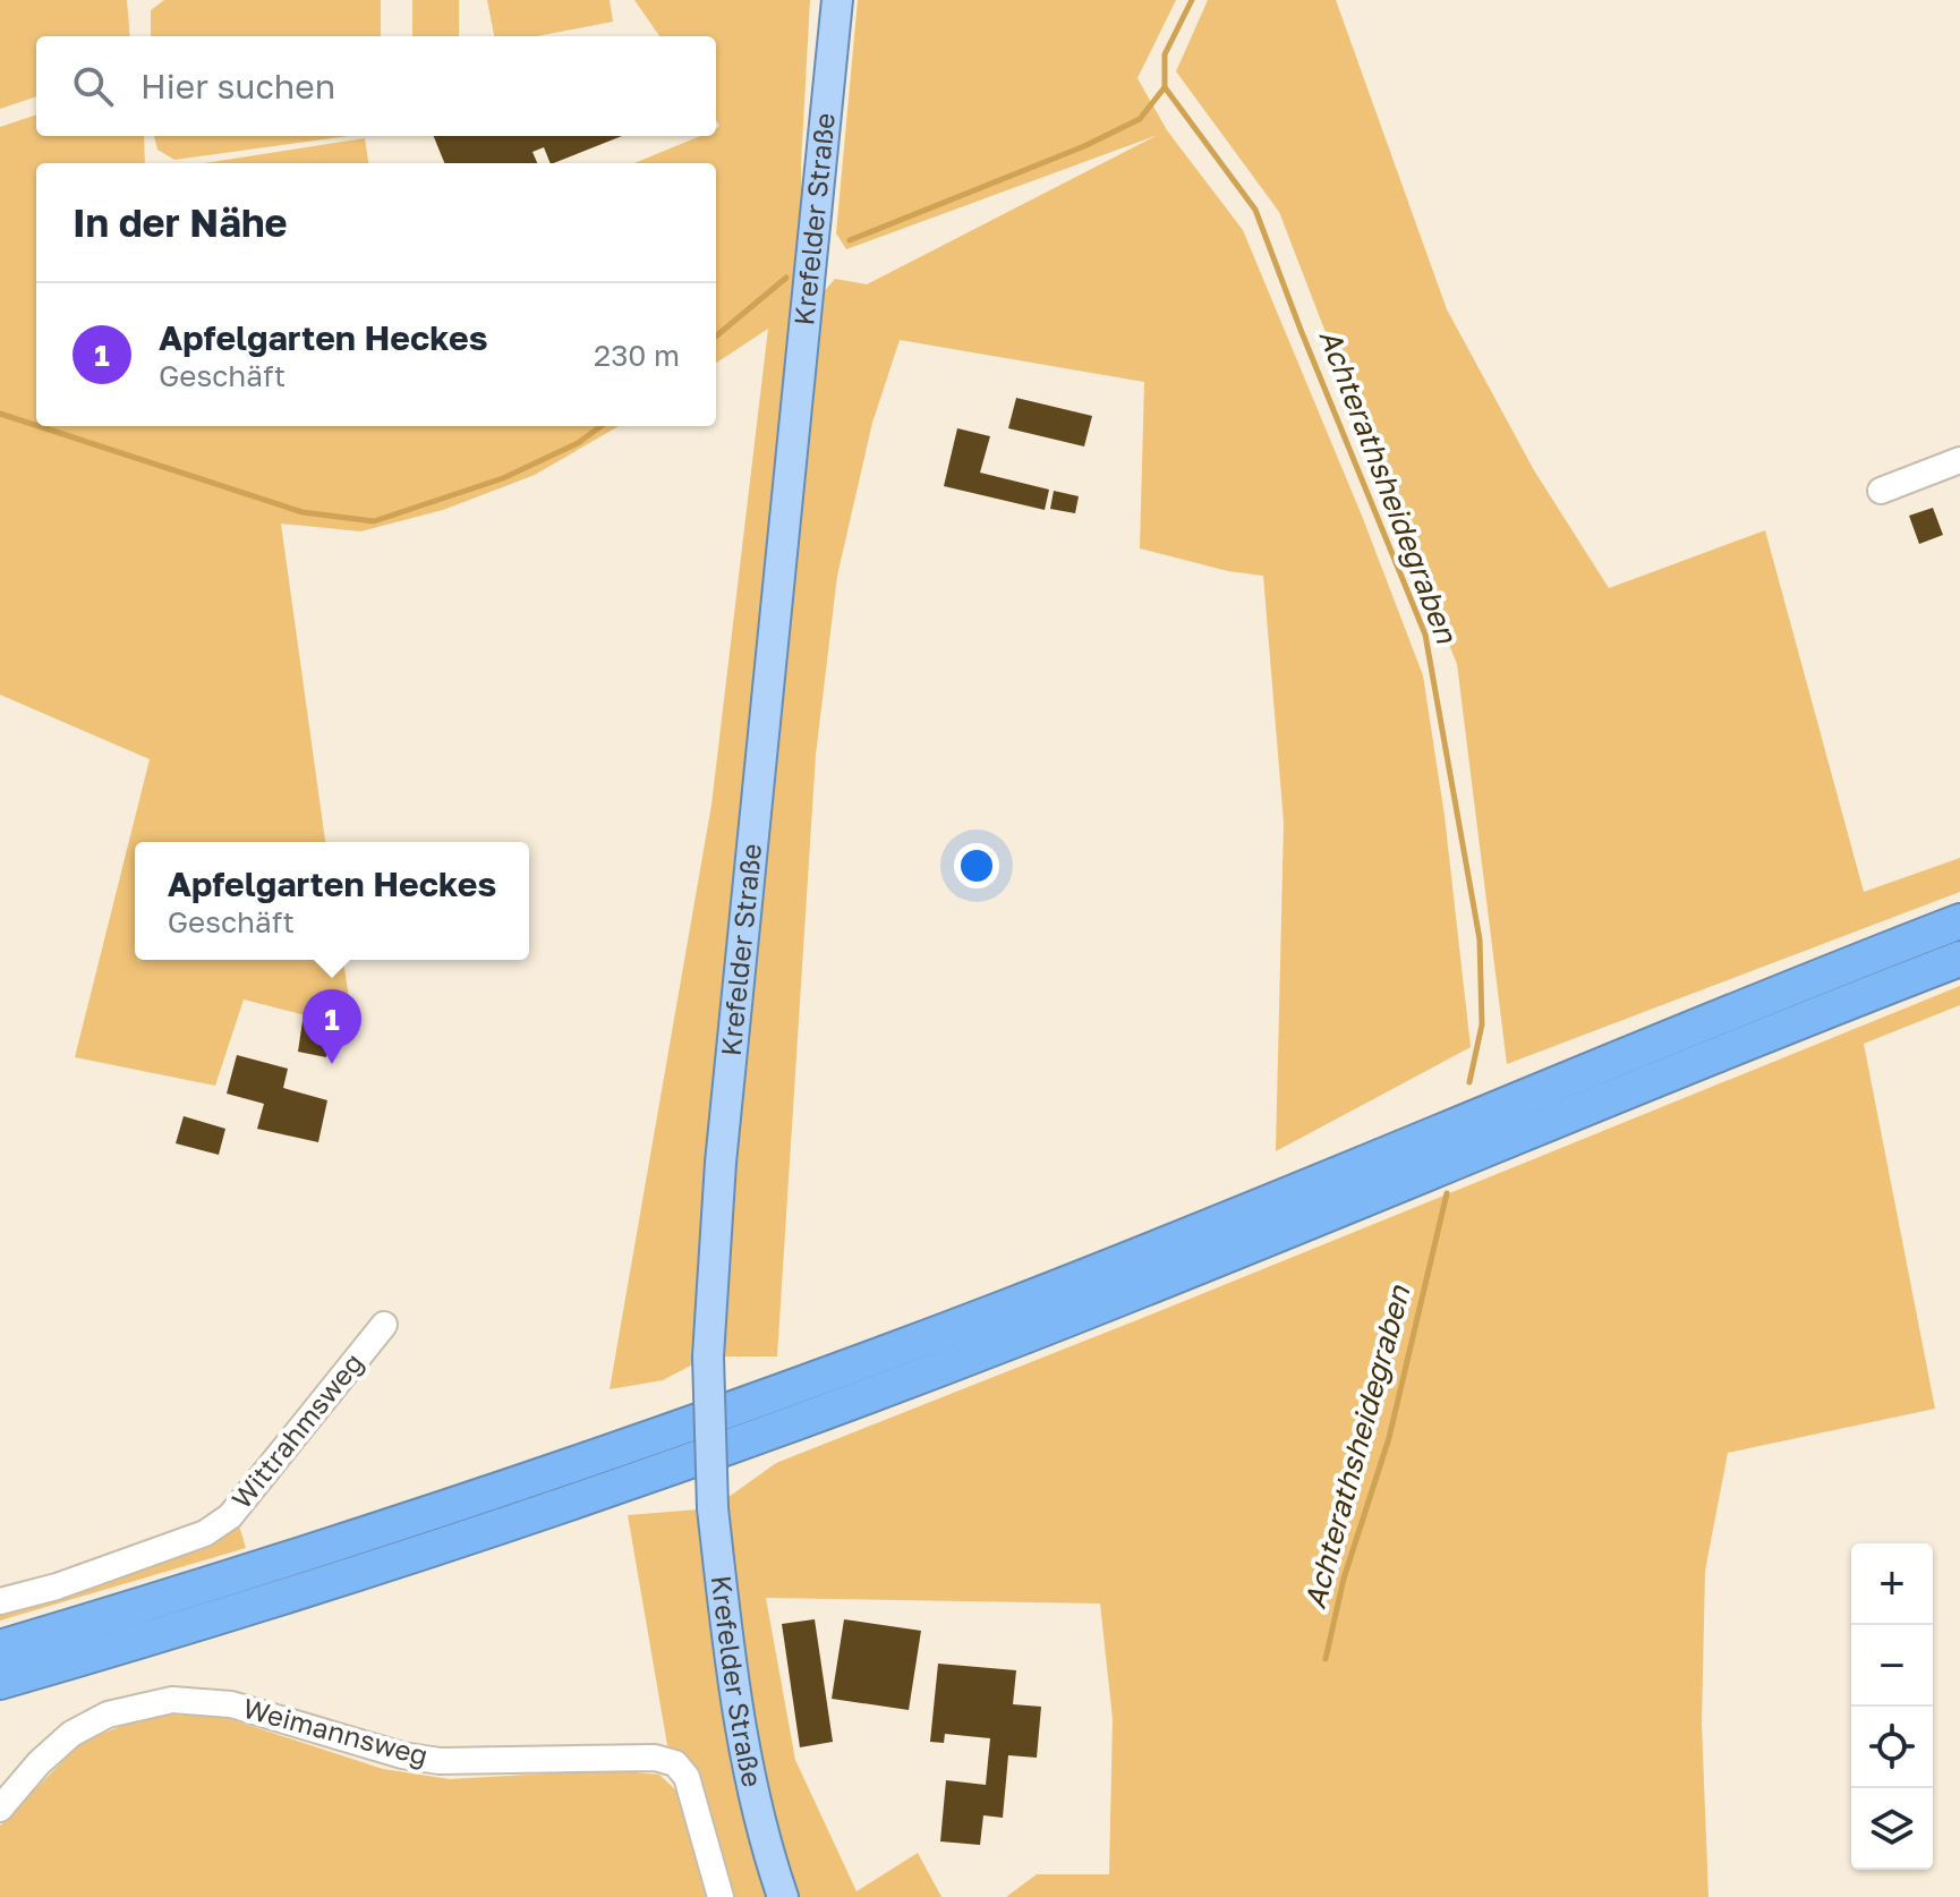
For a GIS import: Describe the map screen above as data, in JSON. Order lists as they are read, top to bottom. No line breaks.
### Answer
{"streets":{"main road":["Krefelder Straße"],"street":["Wittrahmsweg","Weimannsweg"]},"water":["Achterathsheidegraben"],"page":{"search":"Hier suchen","heading":"In der Nähe","list":[{"mark":"1","name":"Apfelgarten Heckes","note":"Geschäft","value":"230 m"}],"popup":["Apfelgarten Heckes","Geschäft"],"pins":"1","map_buttons":["+","−"]}}
